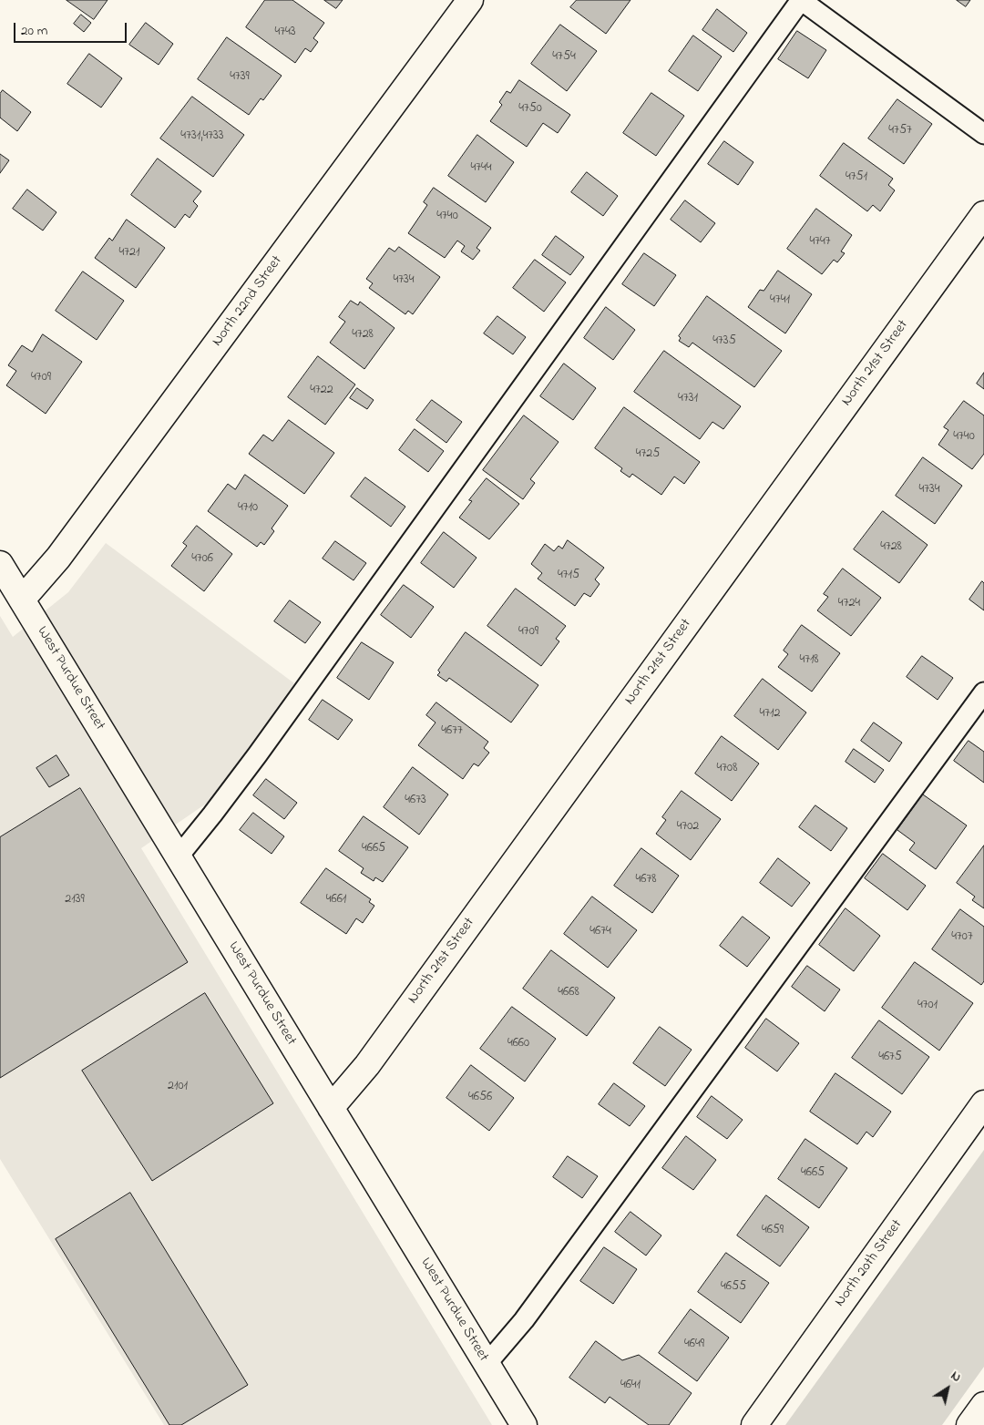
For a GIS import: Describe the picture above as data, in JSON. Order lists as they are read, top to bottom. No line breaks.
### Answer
{"streets":{"street":["North 22nd Street","North 21st Street","West Purdue Street","North 20th Street"]},"crossings":[["North 22nd Street","West Purdue Street"],["North 21st Street","West Purdue Street"]],"house_numbers":["4743","4754","4739","4750","4757","4731,4733","4744","4751","4740","4747","4721","4734","4741","4728","4735","4709","4722","4731","4740","4725","4734","4710","4728","4706","4715","4724","4709","4718","4712","4677","4708","4673","4702","4665","4678","2139","4661","4674","4707","4668","4701","4660","4675","2101","4656","4665","4659","4655","4649","4641"],"scale_bar":"20 m","north":"top right"}
